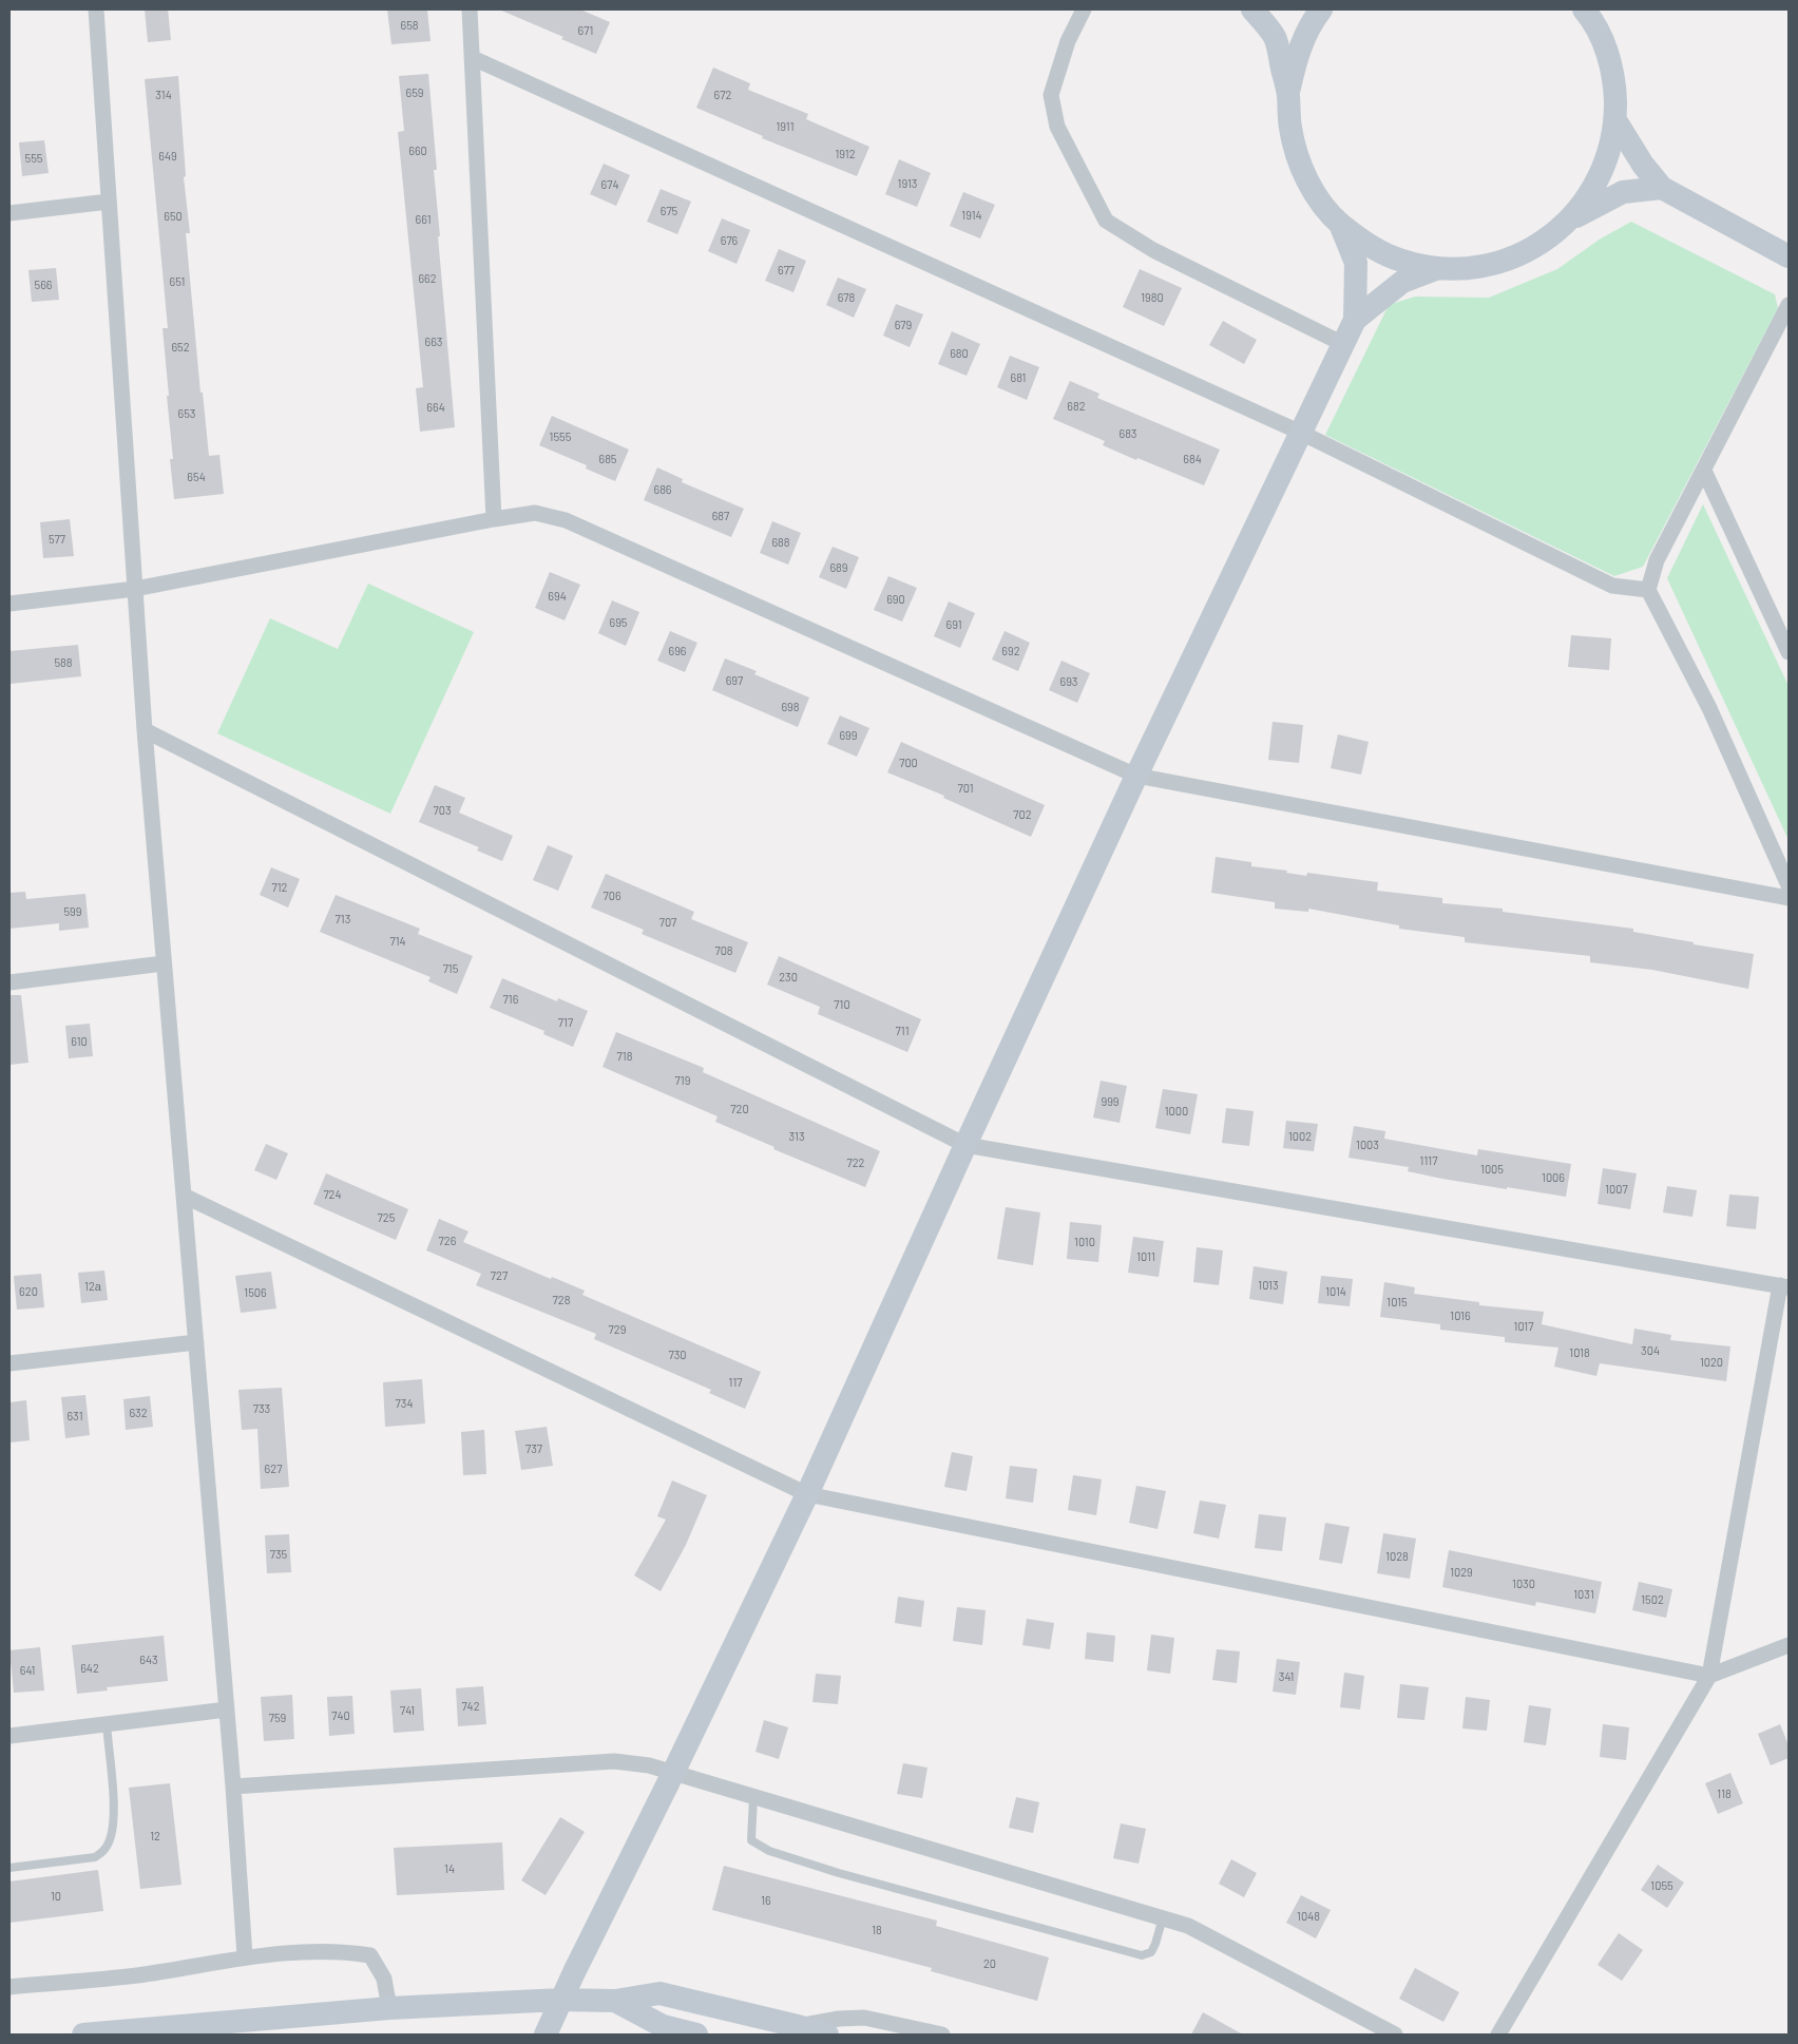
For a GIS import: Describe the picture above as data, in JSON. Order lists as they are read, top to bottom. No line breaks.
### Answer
{"house_numbers":["658","671","659","314","672","1911","660","1912","649","555","1913","674","675","1914","650","661","676","677","662","651","566","678","1980","679","663","652","680","681","682","664","653","683","1555","685","684","654","686","687","577","688","689","694","690","695","691","696","692","588","697","693","698","699","700","701","703","702","712","706","599","713","707","714","708","715","230","716","710","717","711","610","718","719","999","720","1000","313","1002","1003","1117","722","1005","1006","1007","724","725","726","1010","1011","727","1013","12а","620","1014","1506","728","1015","1016","1017","729","304","1018","730","1020","117","734","733","632","631","737","627","735","1028","1029","1030","1031","1502","643","642","641","341","742","741","740","759","118","12","14","1055","10","16","1048","18","20"]}
